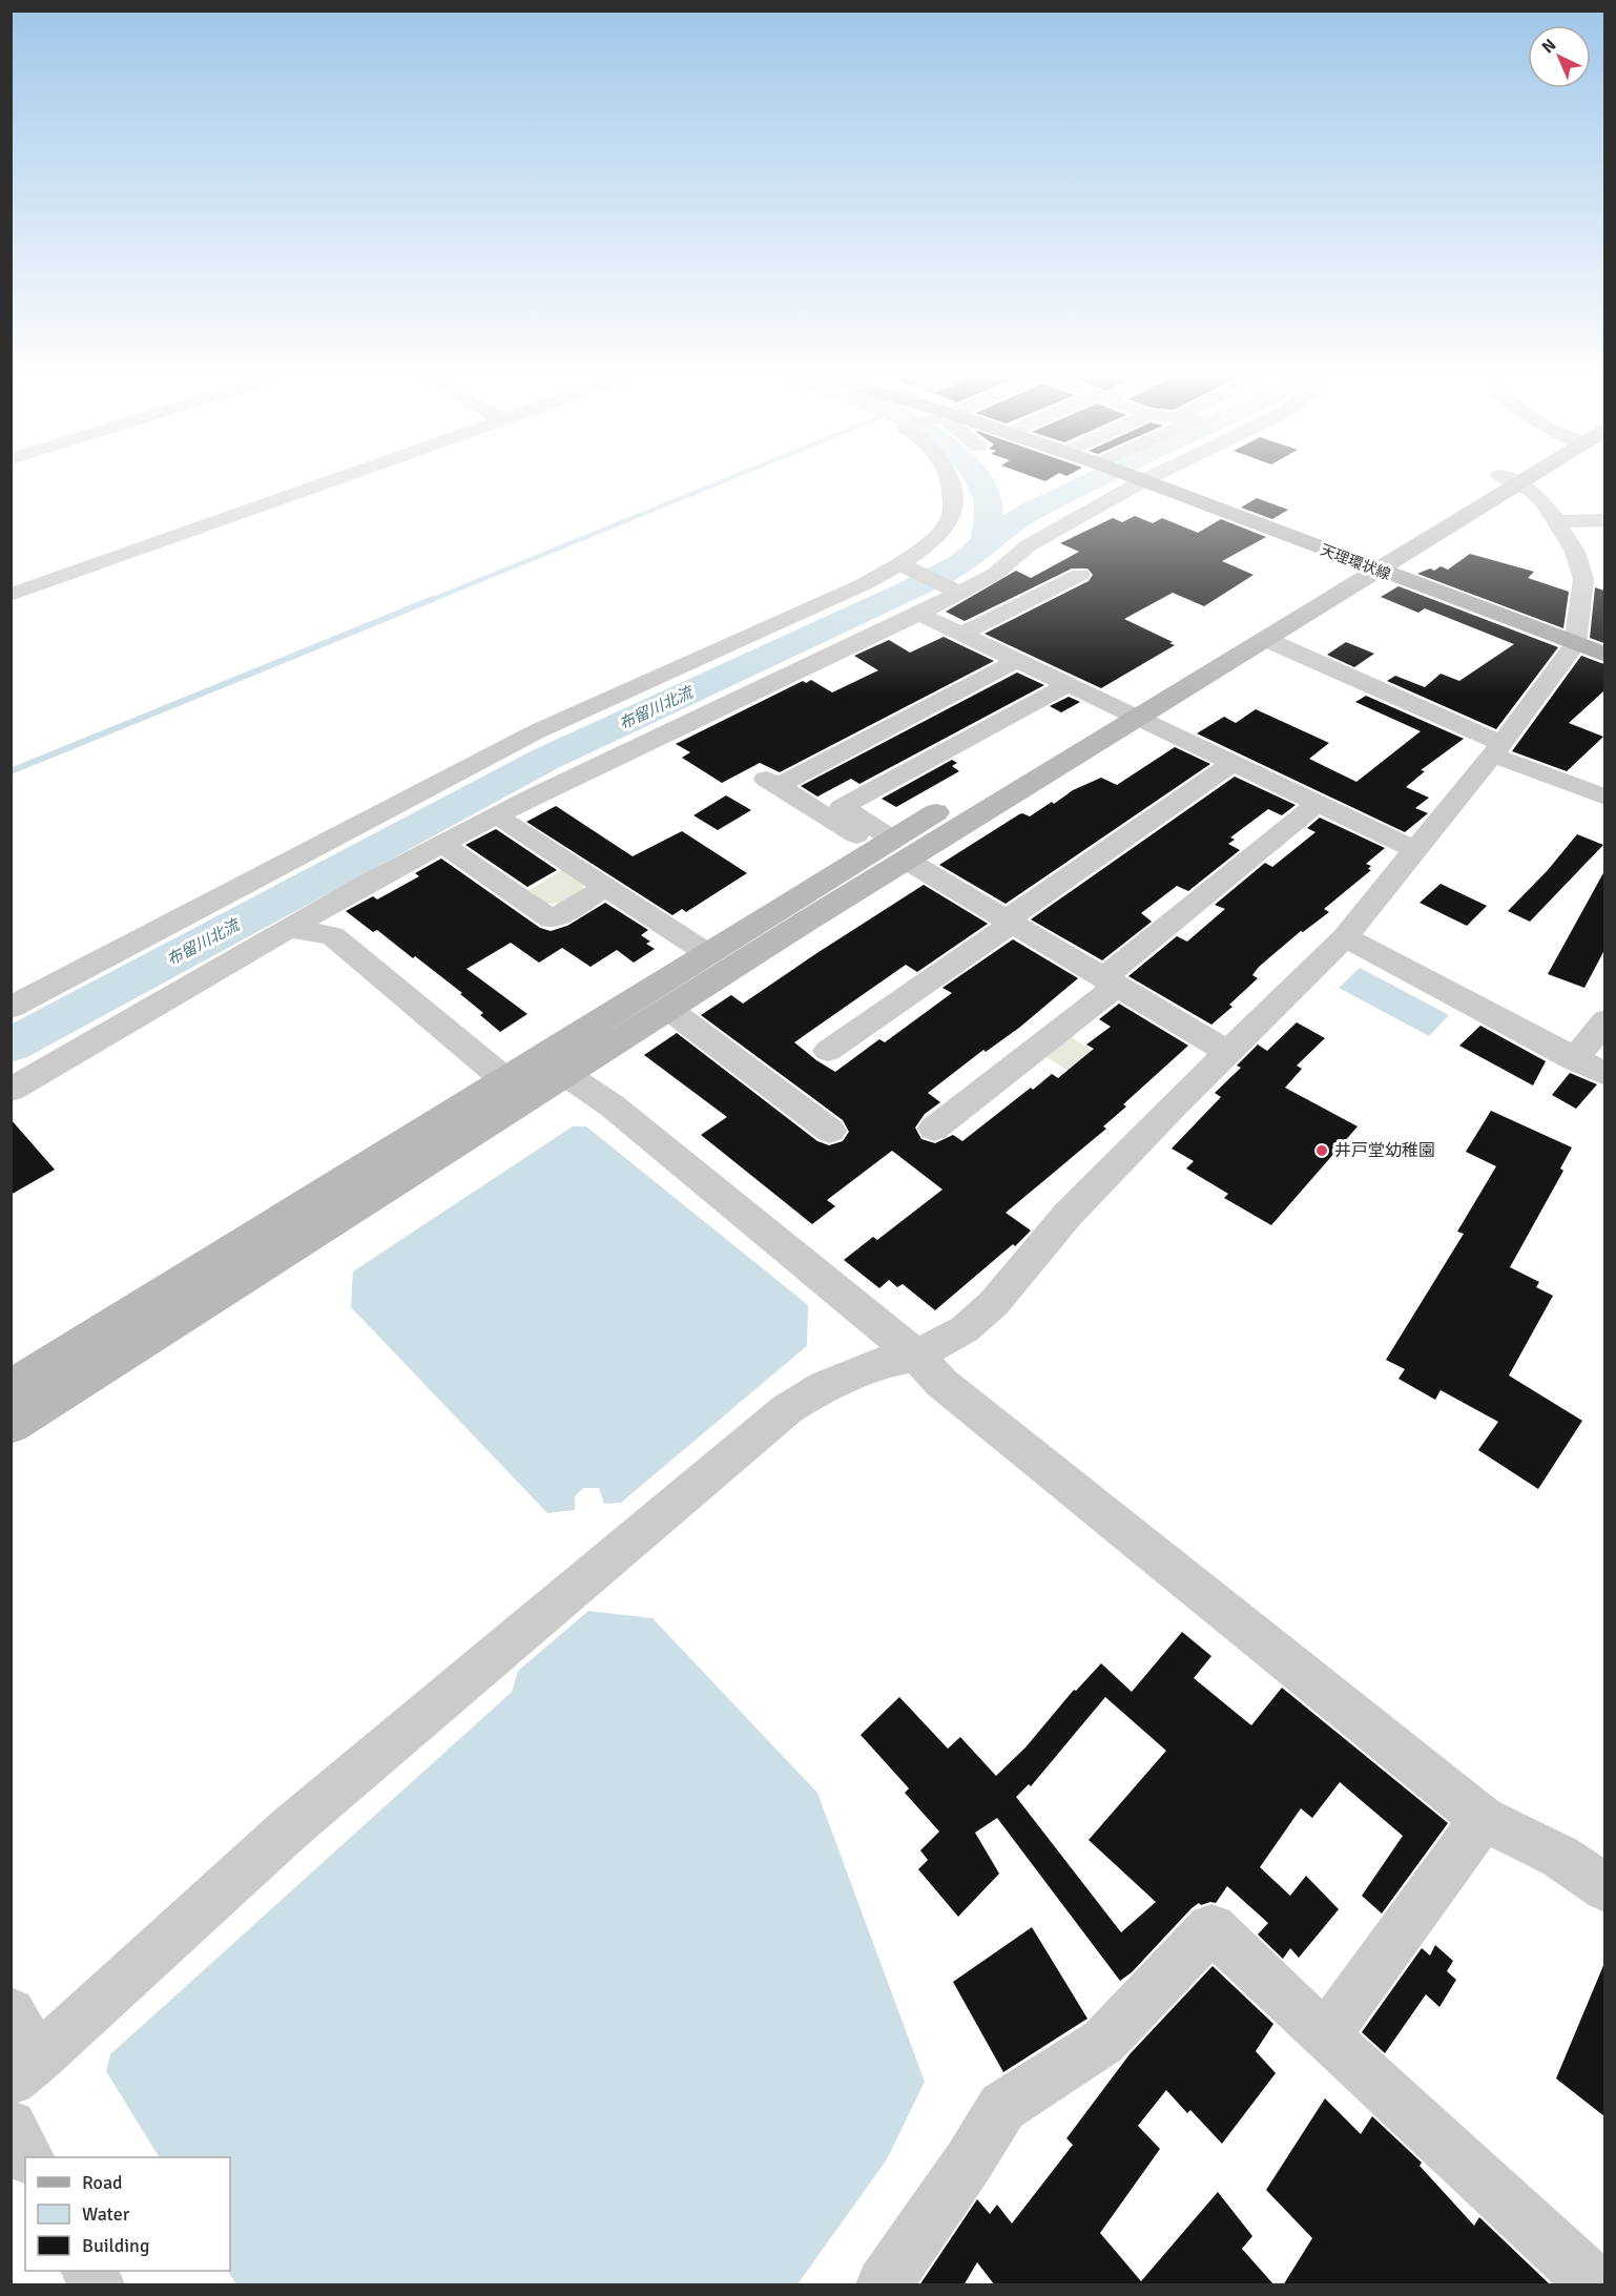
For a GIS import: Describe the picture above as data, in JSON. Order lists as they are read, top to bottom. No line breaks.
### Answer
{"streets":{"main road":["天理環状線"]},"water":["布留川北流"],"places":["井戸堂幼稚園"],"legend":["Road","Water","Building"],"north":"top left"}
